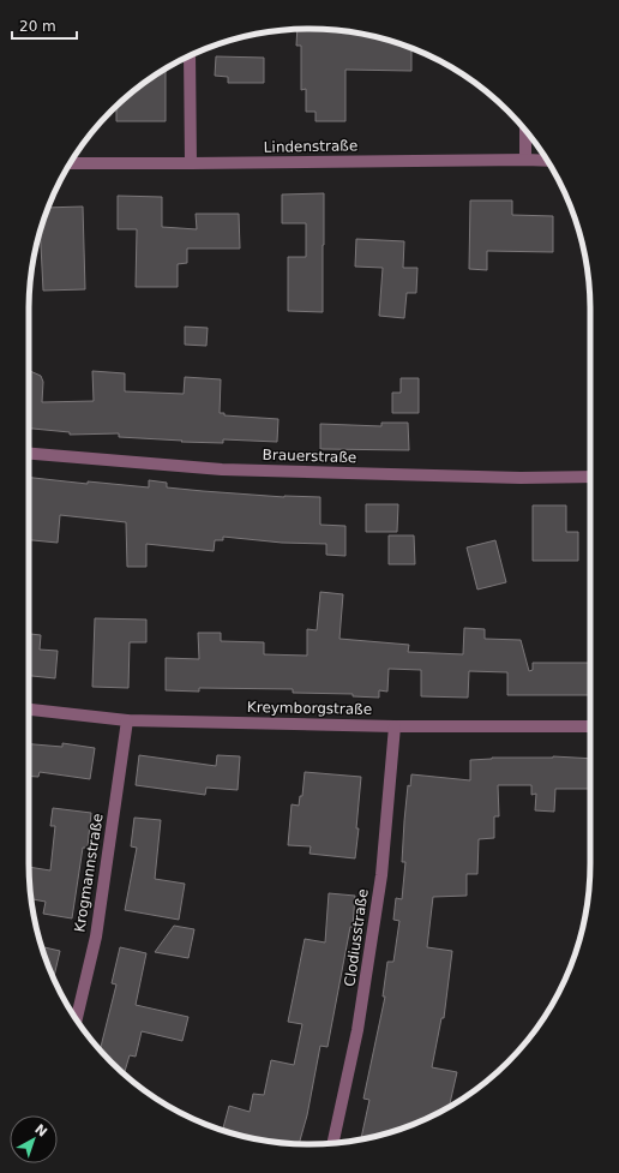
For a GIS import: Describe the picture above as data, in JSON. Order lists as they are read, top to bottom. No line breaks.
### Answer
{"streets":{"street":["Lindenstraße","Brauerstraße","Kreymborgstraße","Krogmannstraße","Clodiusstraße"]},"crossings":[["Kreymborgstraße","Krogmannstraße"],["Kreymborgstraße","Clodiusstraße"]],"scale_bar":"20 m","north":"top right"}
